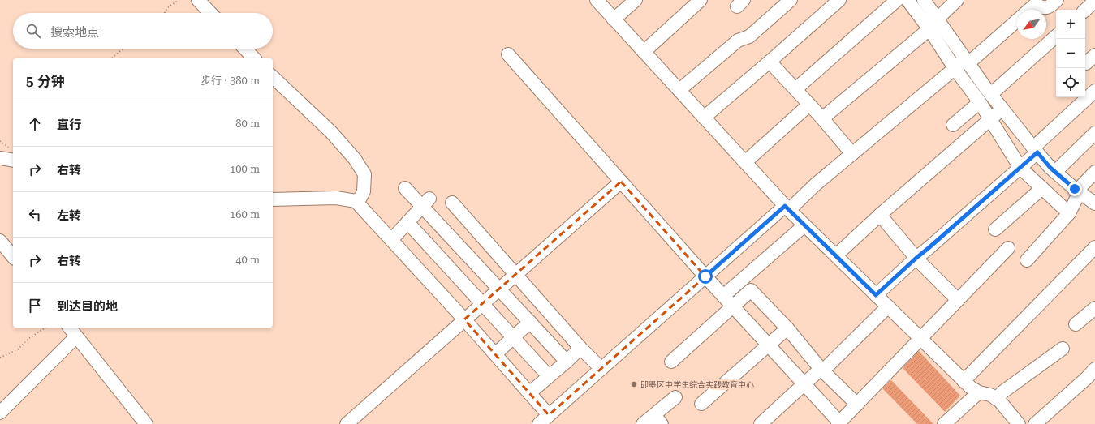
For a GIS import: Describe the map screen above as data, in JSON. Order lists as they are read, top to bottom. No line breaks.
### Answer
{"places":["即墨区中学生综合实践教育中心"],"north":"bottom left","page":{"map_buttons":["+","−"],"search":"搜索地点","heading":["5 分钟","步行 · 380 m"],"list":[["直行","80 m"],["右转","100 m"],["左转","160 m"],["右转","40 m"],"到达目的地"]}}
